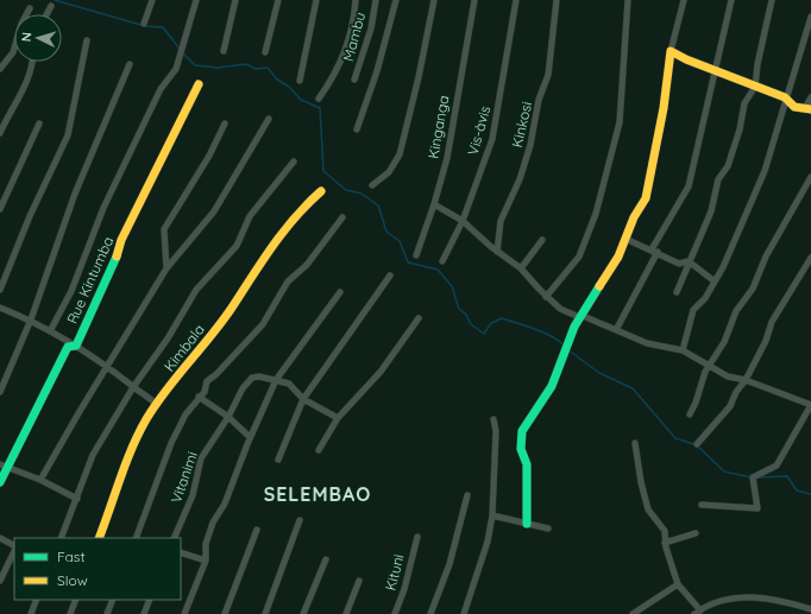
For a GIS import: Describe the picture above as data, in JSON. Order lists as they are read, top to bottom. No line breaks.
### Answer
{"streets":{"street":["Mambu","Kinkosi","Kinganga","Vis-àvis","Rue Kintumba","Kimbala","Vitanimi","Kituni"]},"districts":["SELEMBAO"],"legend":["Fast","Slow"],"north":"left"}
